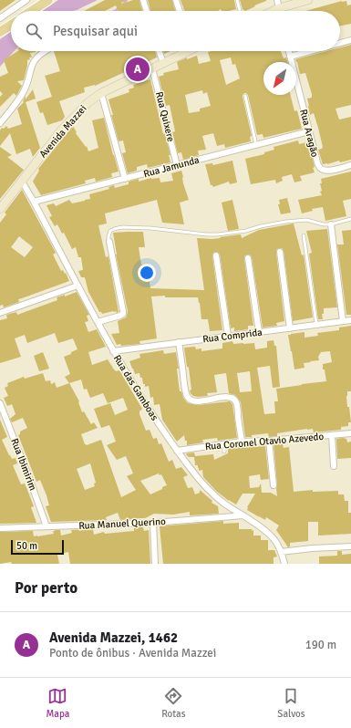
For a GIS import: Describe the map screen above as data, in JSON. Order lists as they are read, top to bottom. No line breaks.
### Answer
{"streets":{"street":["Rua Quixere","Avenida Mazzei","Rua Aragão","Rua Jamunda","Rua Comprida","Rua das Gamboas","Rua Coronel Otavio Azevedo","Rua Ibimirim","Rua Manuel Querino"]},"crossings":[["Rua Quixere","Avenida Mazzei"],["Rua Quixere","Rua Jamunda"],["Avenida Mazzei","Rua das Gamboas"],["Rua Aragão","Rua Jamunda"],["Rua Jamunda","Rua das Gamboas"],["Rua Comprida","Rua das Gamboas"],["Rua das Gamboas","Rua Coronel Otavio Azevedo"],["Rua das Gamboas","Rua Manuel Querino"],["Rua Ibimirim","Rua Manuel Querino"]],"scale_bar":"50 m","north":"bottom left","page":{"search":"Pesquisar aqui","pins":"A","scale":"50 m","heading":"Por perto","list":[{"mark":"A","name":"Avenida Mazzei, 1462","note":"Ponto de ônibus · Avenida Mazzei","value":"190 m"}],"nav":["Mapa","Rotas","Salvos"]}}
